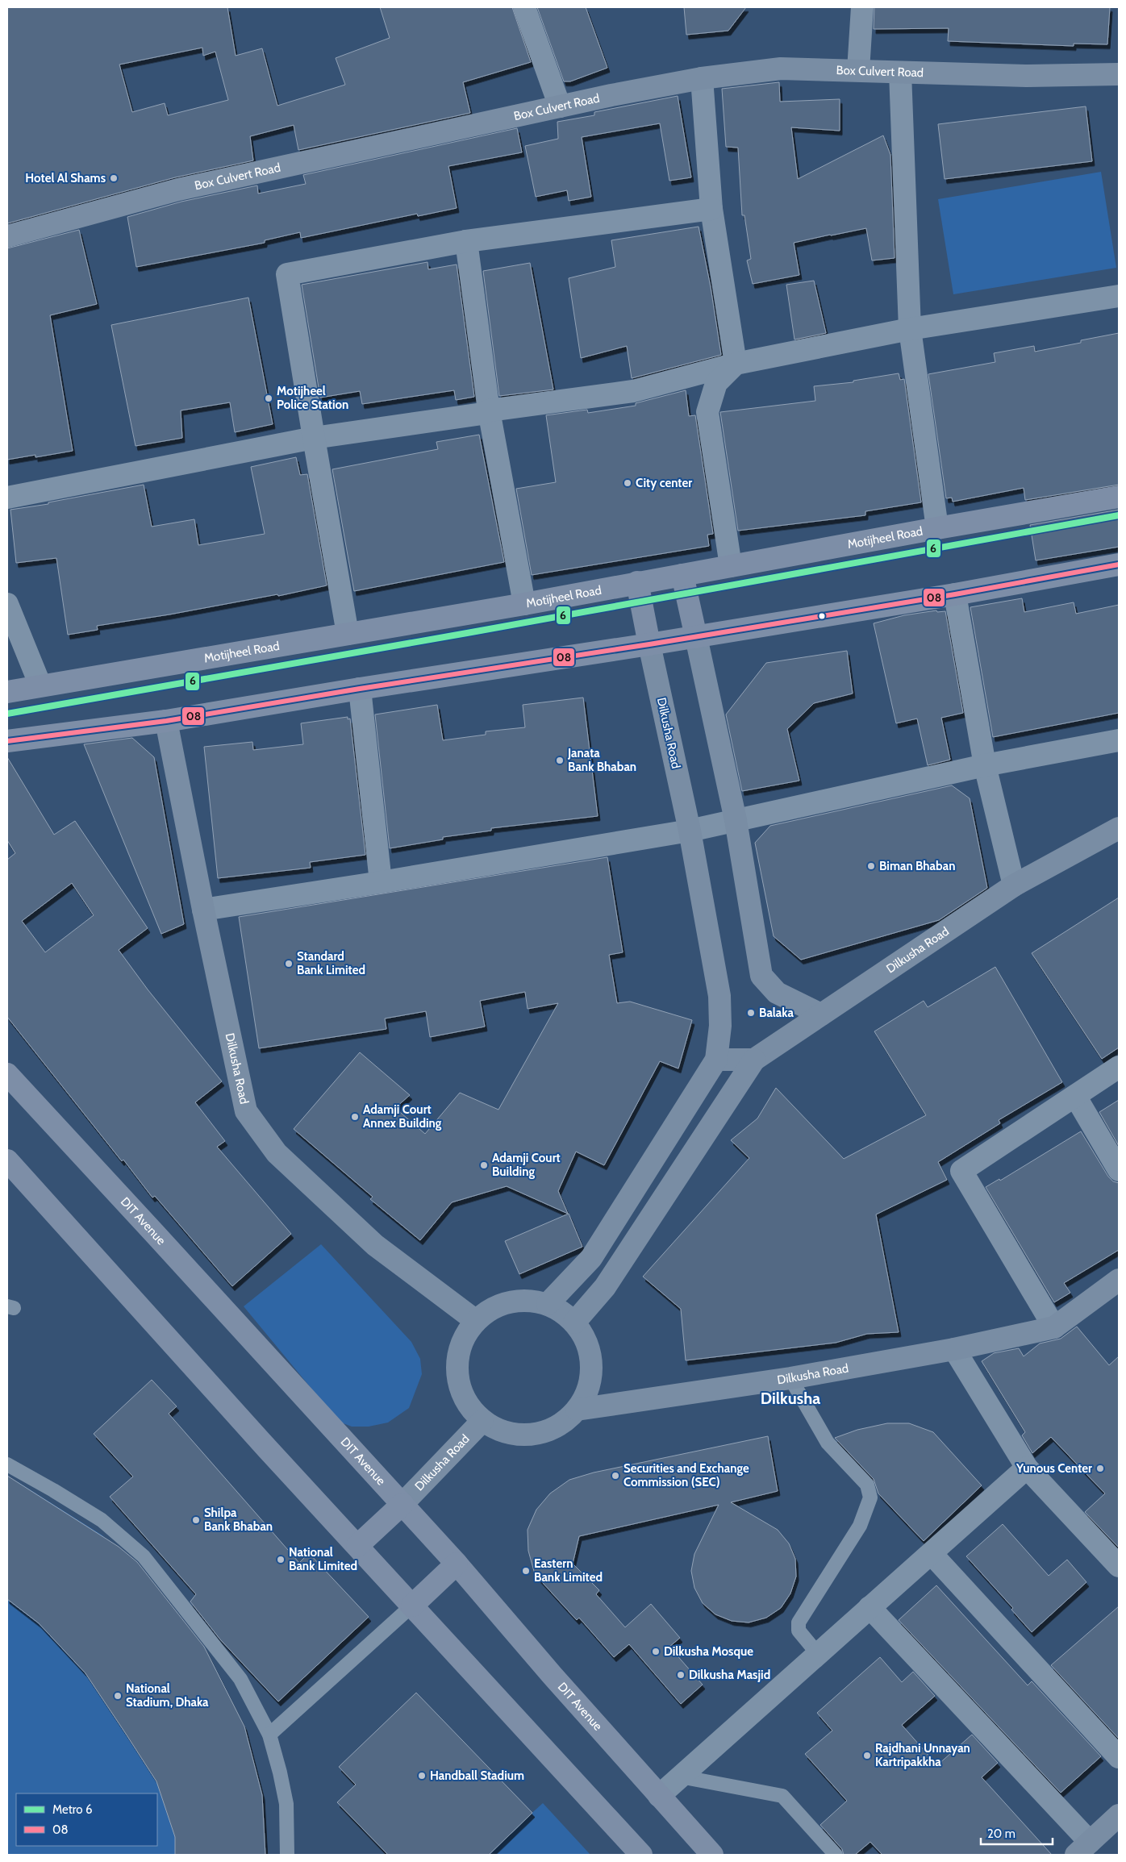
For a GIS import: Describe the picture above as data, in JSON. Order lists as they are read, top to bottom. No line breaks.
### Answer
{"streets":{"main road":["Box Culvert Road","Motijheel Road","Dilkusha Road","DIT Avenue"]},"crossings":[["Dilkusha Road","DIT Avenue"]],"districts":["Dilkusha"],"places":["Hotel Al Shams","Motijheel Police Station","City center","Janata Bank Bhaban","Biman Bhaban","Standard Bank Limited","Balaka","Adamji Court Annex Building","Adamji Court Building","Yunous Center","Securities and Exchange Commission (SEC)","Shilpa Bank Bhaban","National Bank Limited","Eastern Bank Limited","Dilkusha Mosque","Dilkusha Masjid","National Stadium, Dhaka","Rajdhani Unnayan Kartripakkha","Handball Stadium"],"lines":["metro line 6","transit line 08"],"legend":["Metro 6","08"],"scale_bar":"20 m"}
